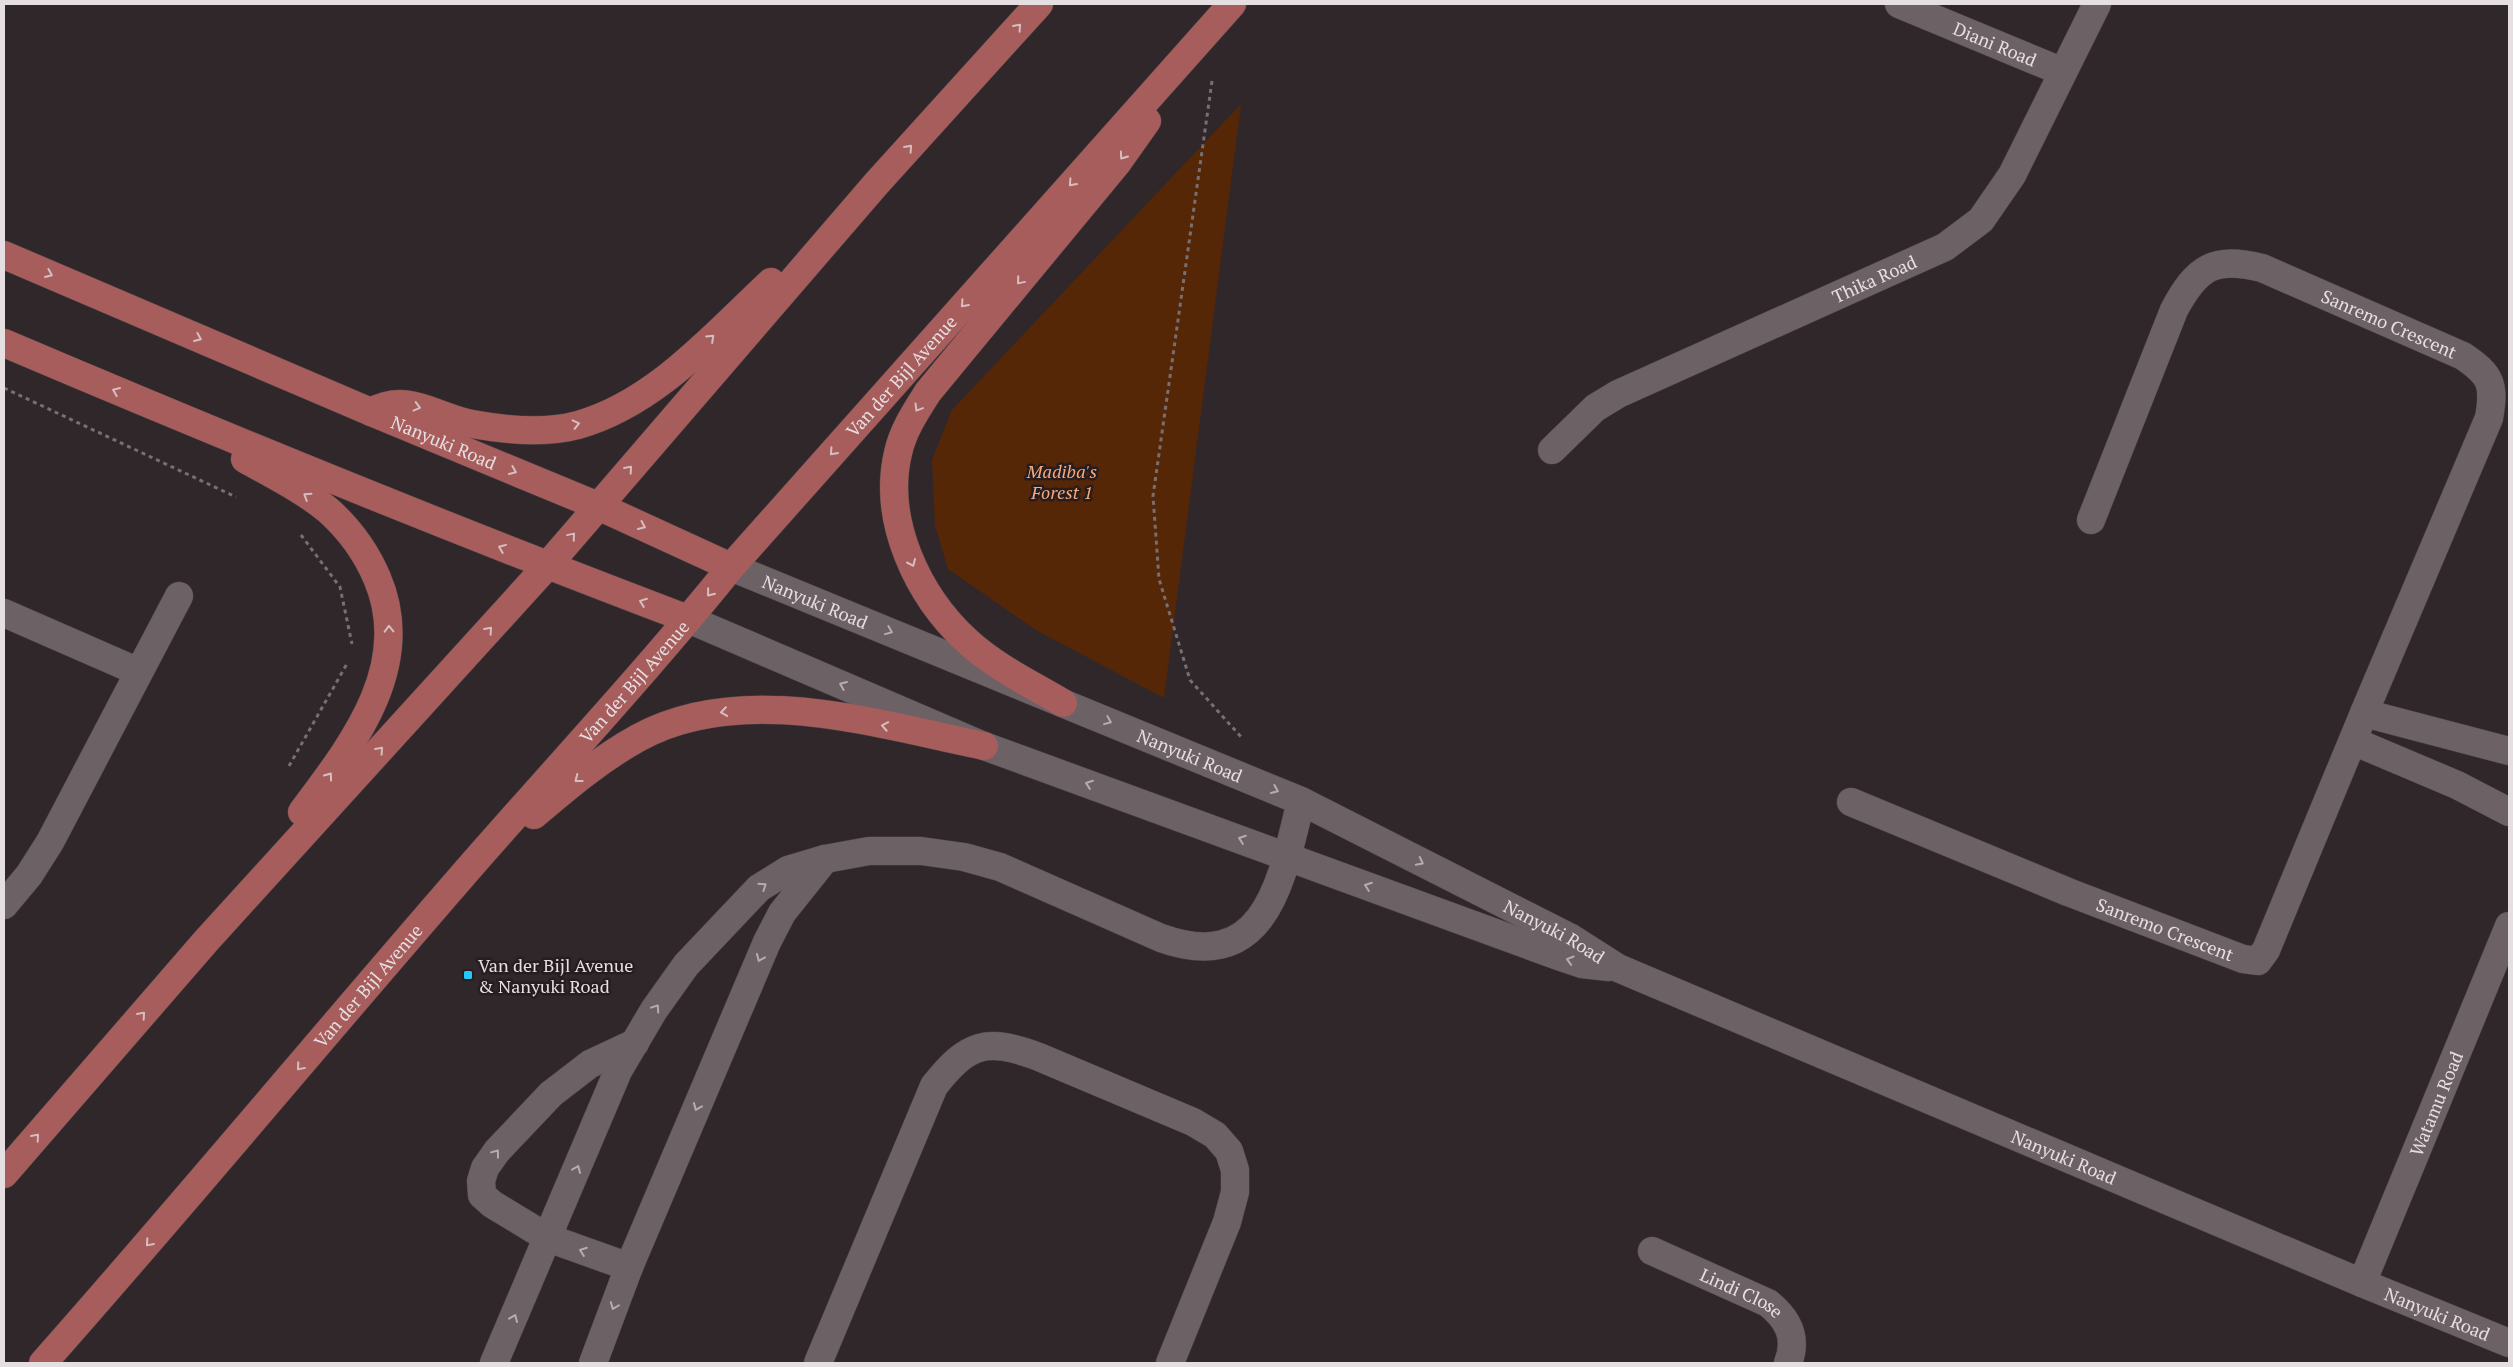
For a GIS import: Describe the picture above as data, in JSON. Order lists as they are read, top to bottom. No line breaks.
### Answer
{"streets":{"main road":["Van der Bijl Avenue","Nanyuki Road"],"street":["Diani Road","Thika Road","Sanremo Crescent","Watamu Road","Lindi Close"]},"crossings":[["Diani Road","Thika Road"],["Van der Bijl Avenue","Nanyuki Road"],["Nanyuki Road","Watamu Road"]],"parks":["Madiba's Forest 1"],"places":{"transit":["Van der Bijl Avenue & Nanyuki Road"]}}
